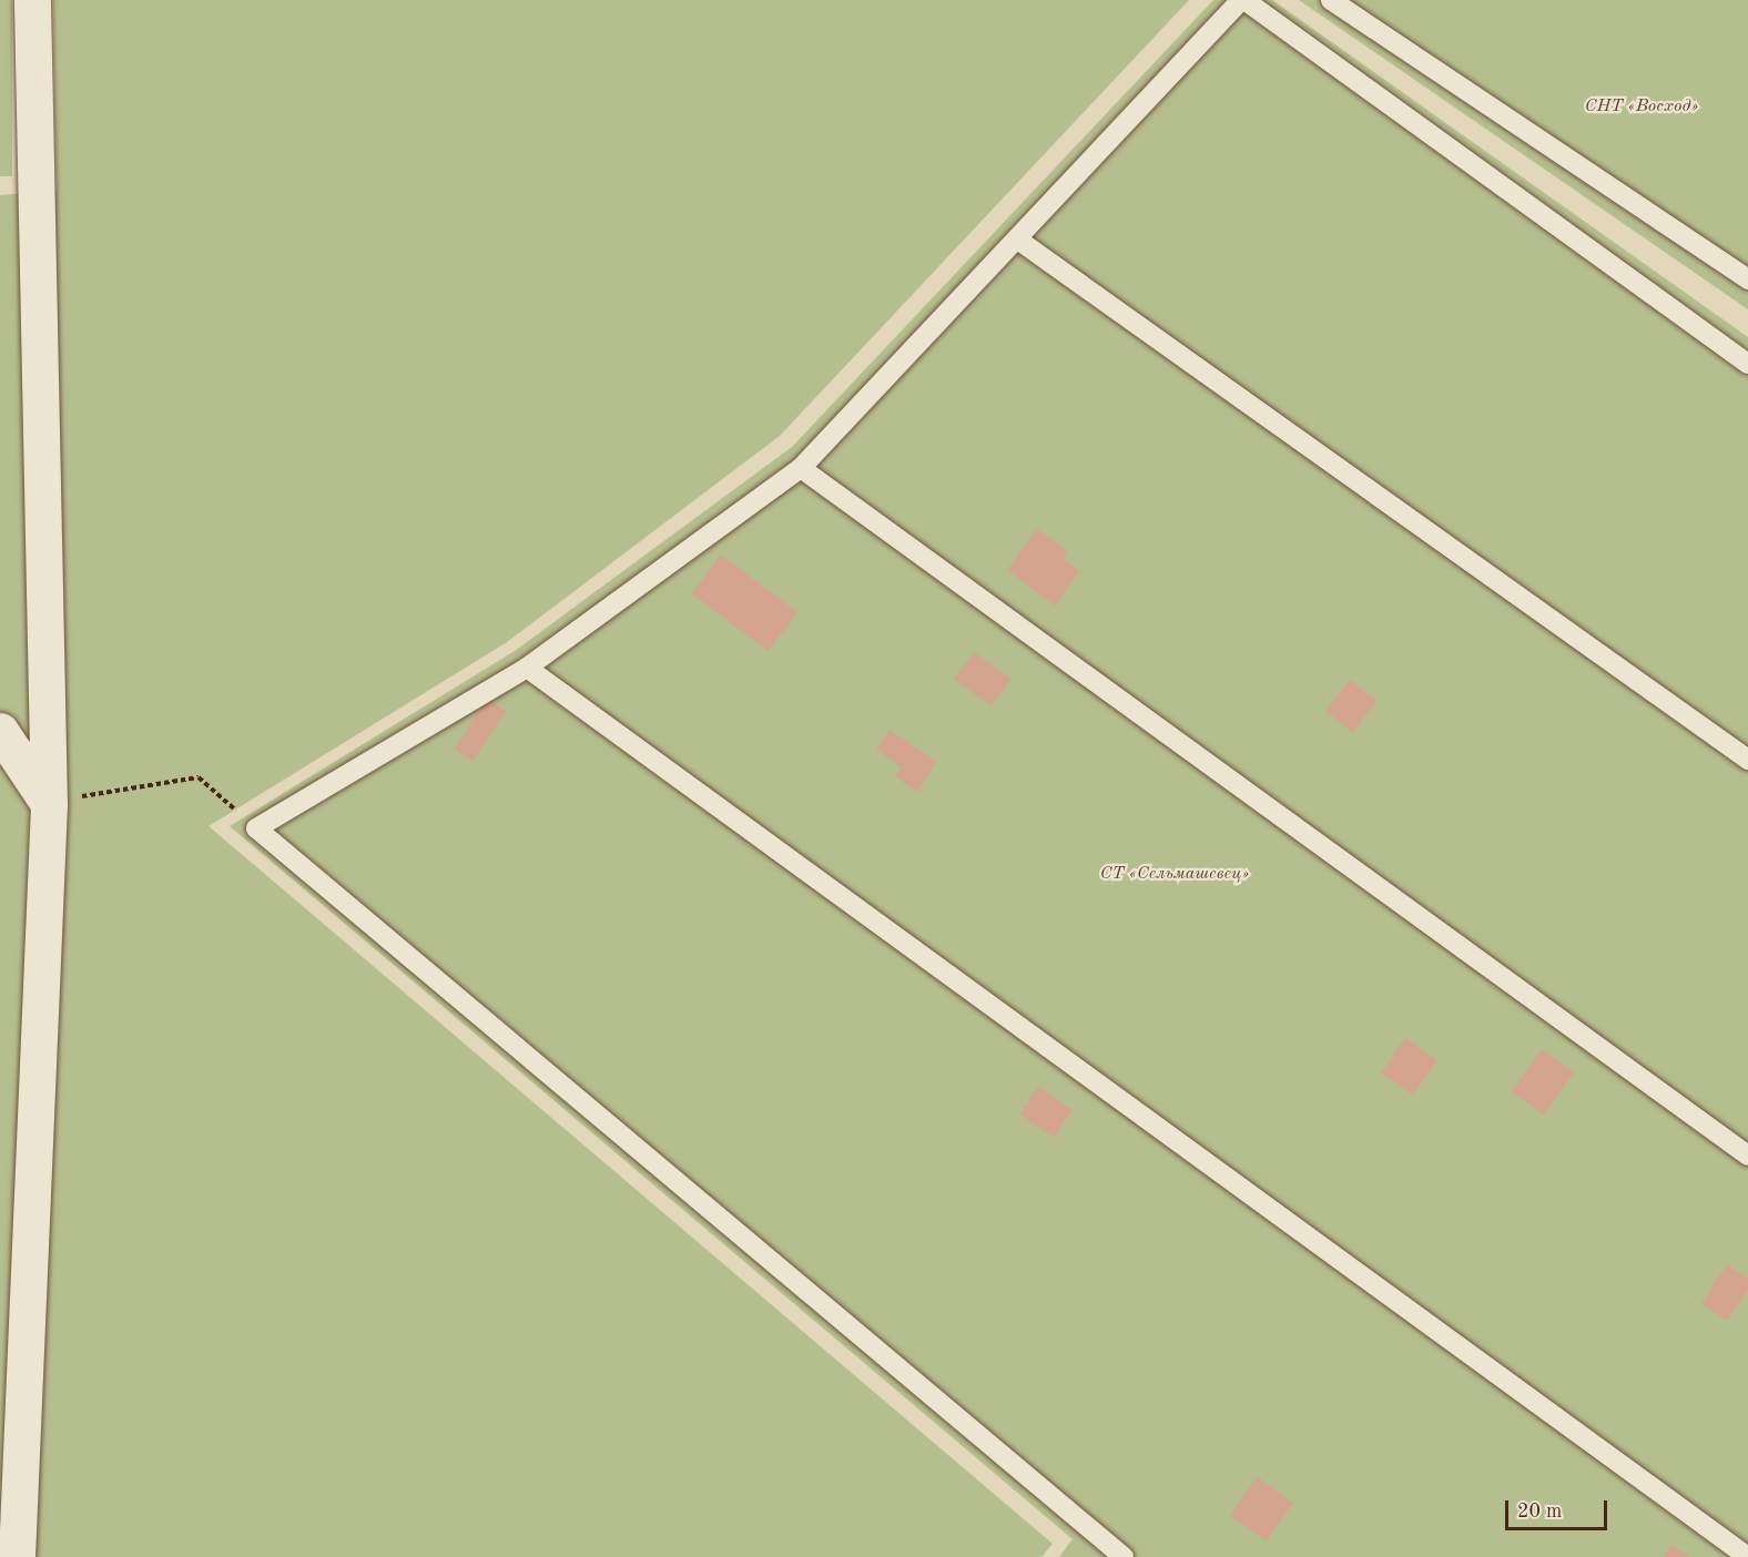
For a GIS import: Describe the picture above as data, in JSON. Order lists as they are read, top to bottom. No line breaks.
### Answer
{"parks":["СНТ «Восход»","СТ «Сельмашевец»"],"scale_bar":"20 m"}
